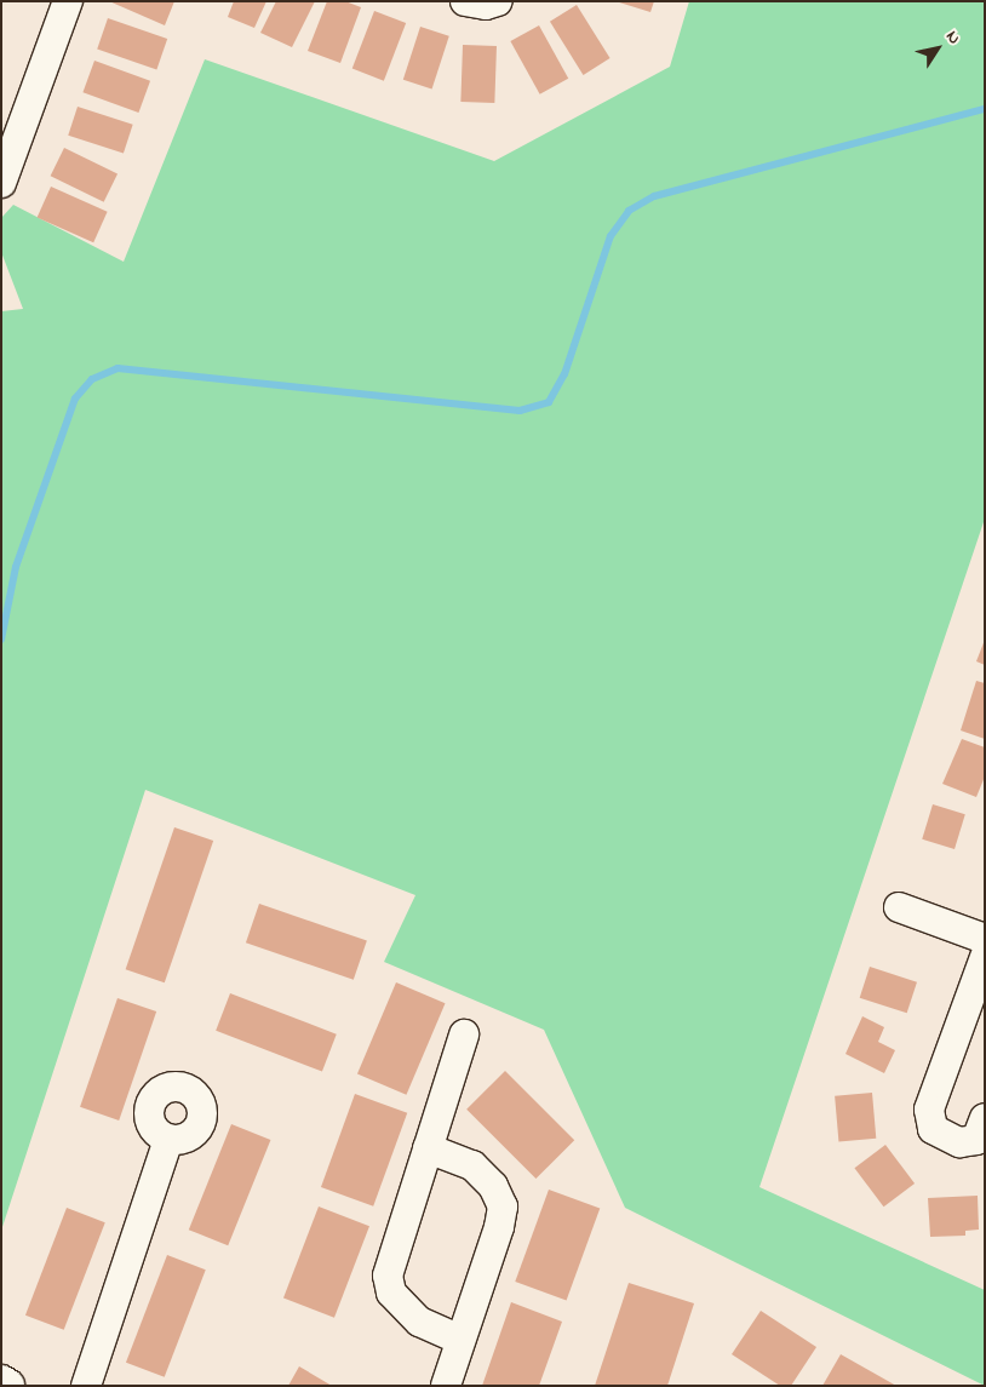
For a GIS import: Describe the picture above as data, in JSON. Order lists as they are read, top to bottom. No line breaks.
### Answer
{"north":"top right"}
